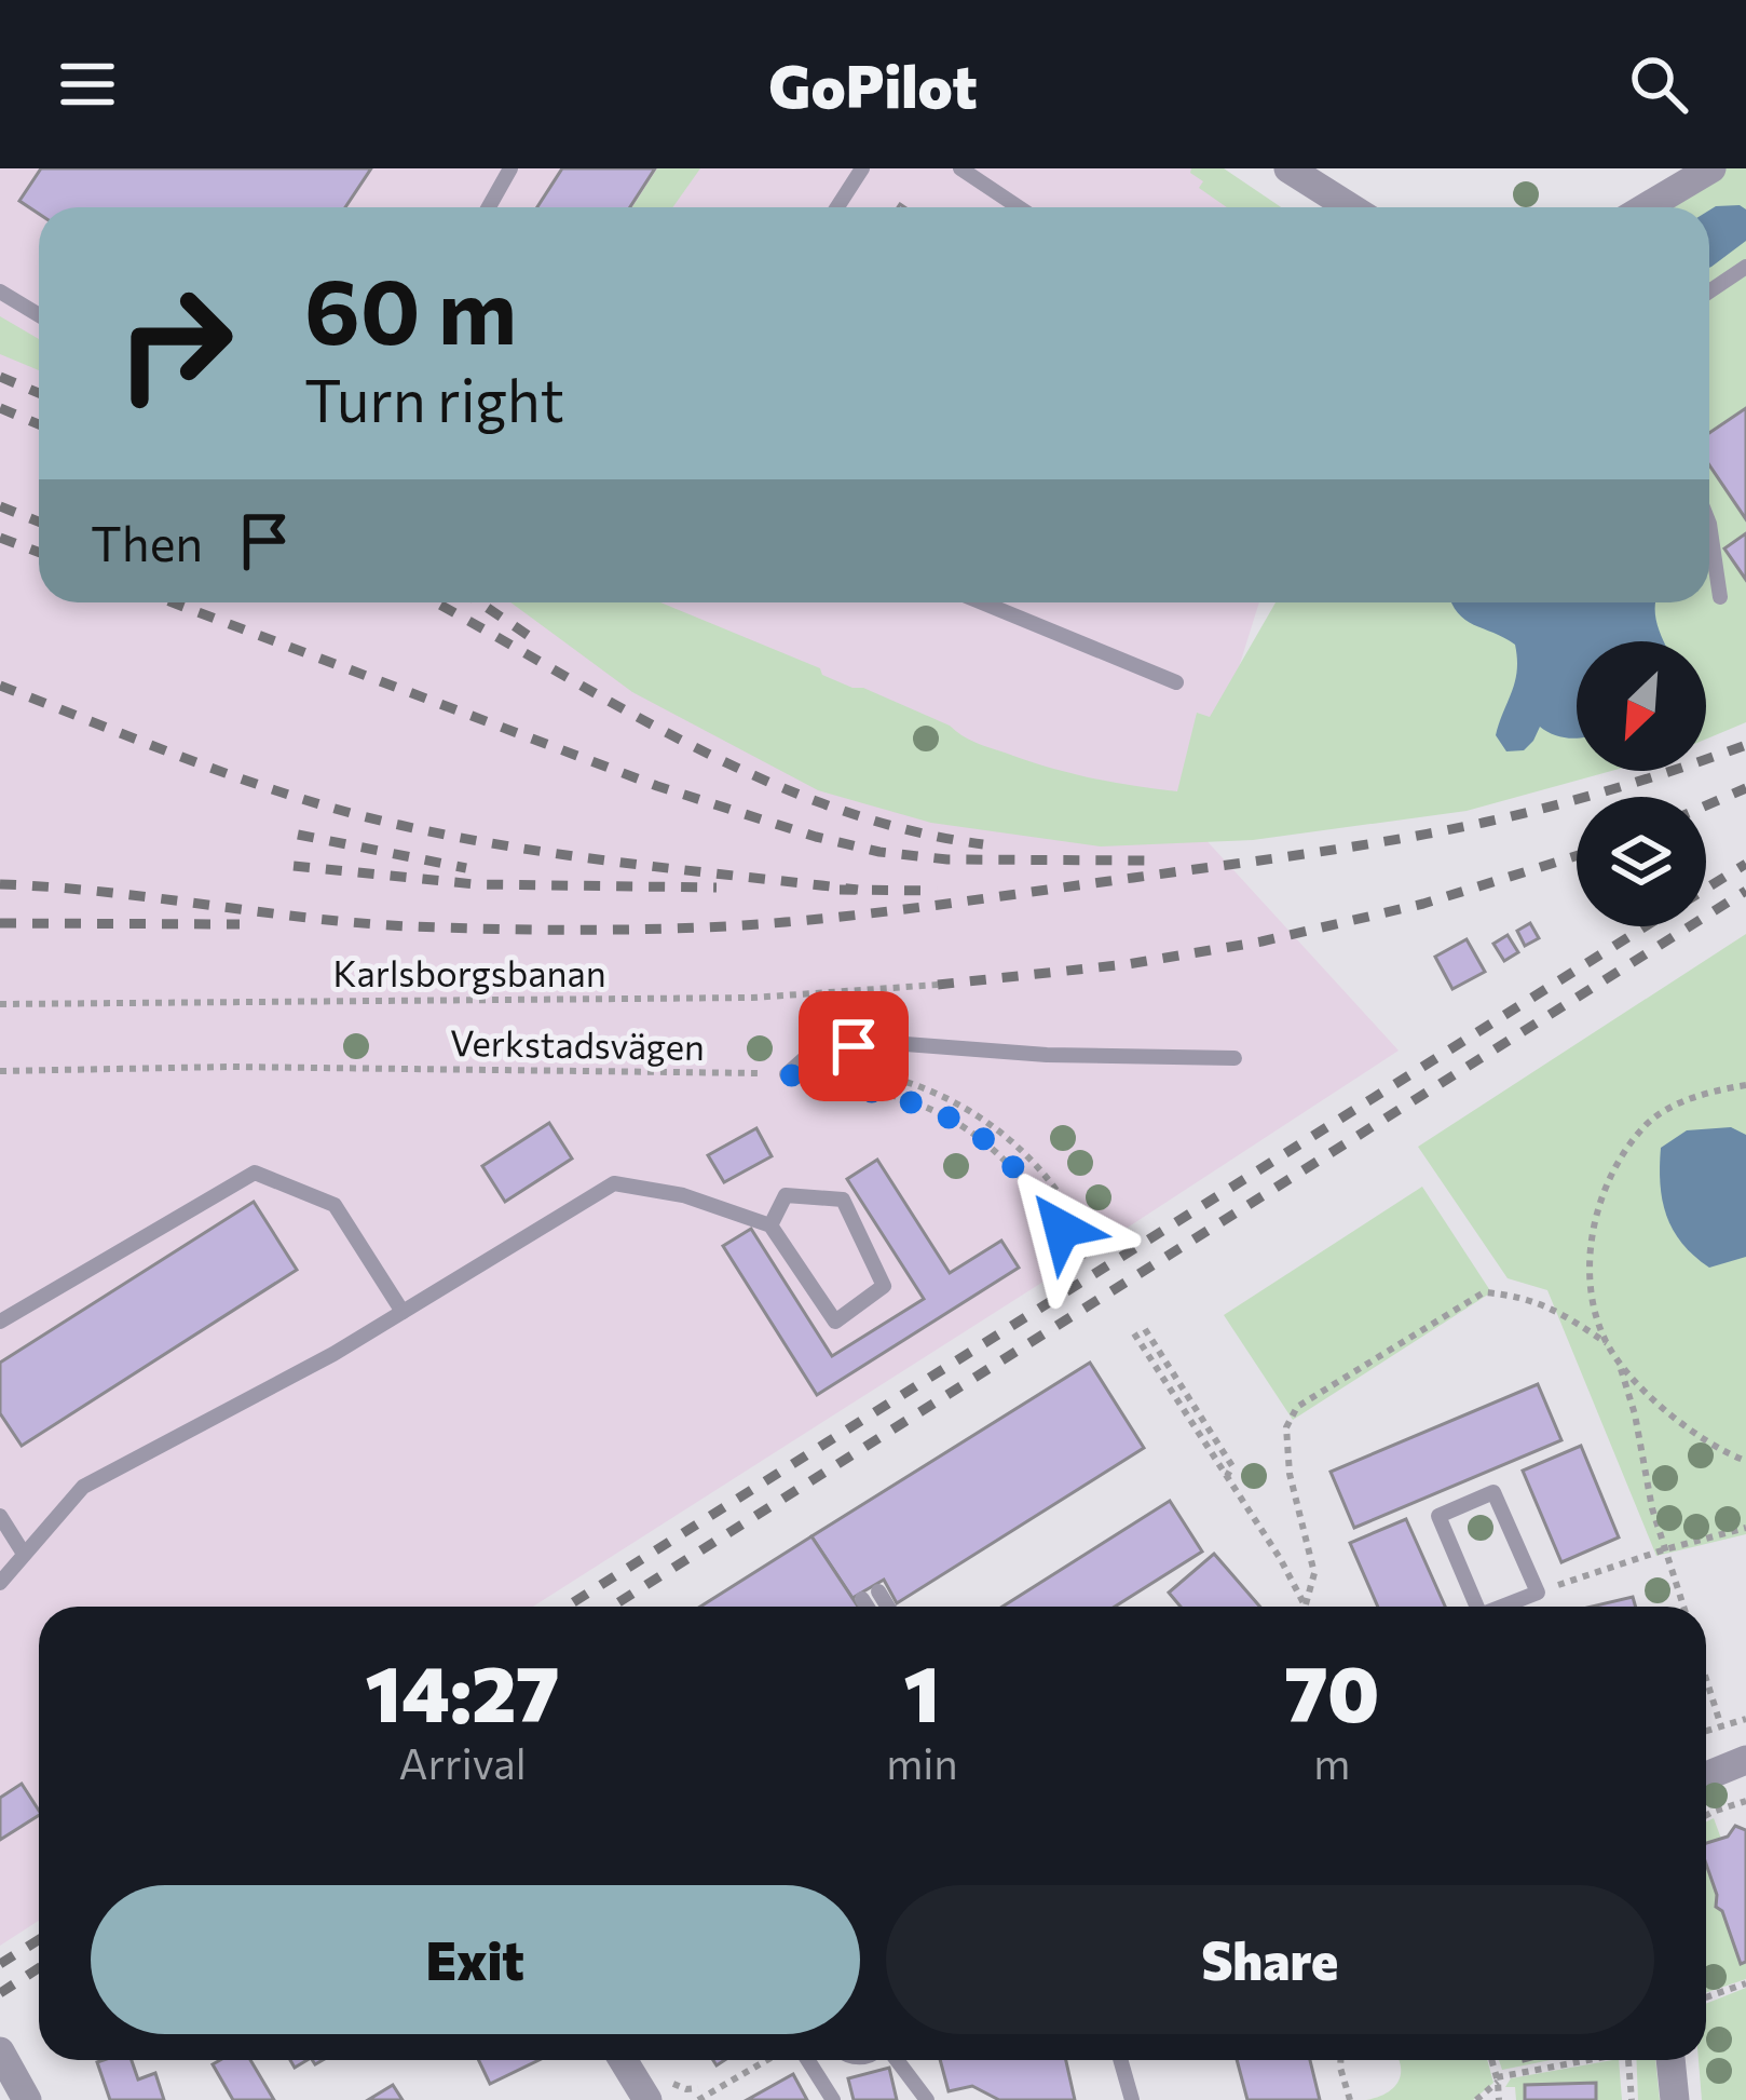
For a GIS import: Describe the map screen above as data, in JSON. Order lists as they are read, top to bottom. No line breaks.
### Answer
{"streets":{"path":["Karlsborgsbanan","Verkstadsvägen"]},"north":"bottom left","page":{"header":"GoPilot","turn":["60 m","Turn right"],"then":"Then","eta":["14:27","Arrival","1","min","70","m"],"buttons":["Exit","Share"]}}
